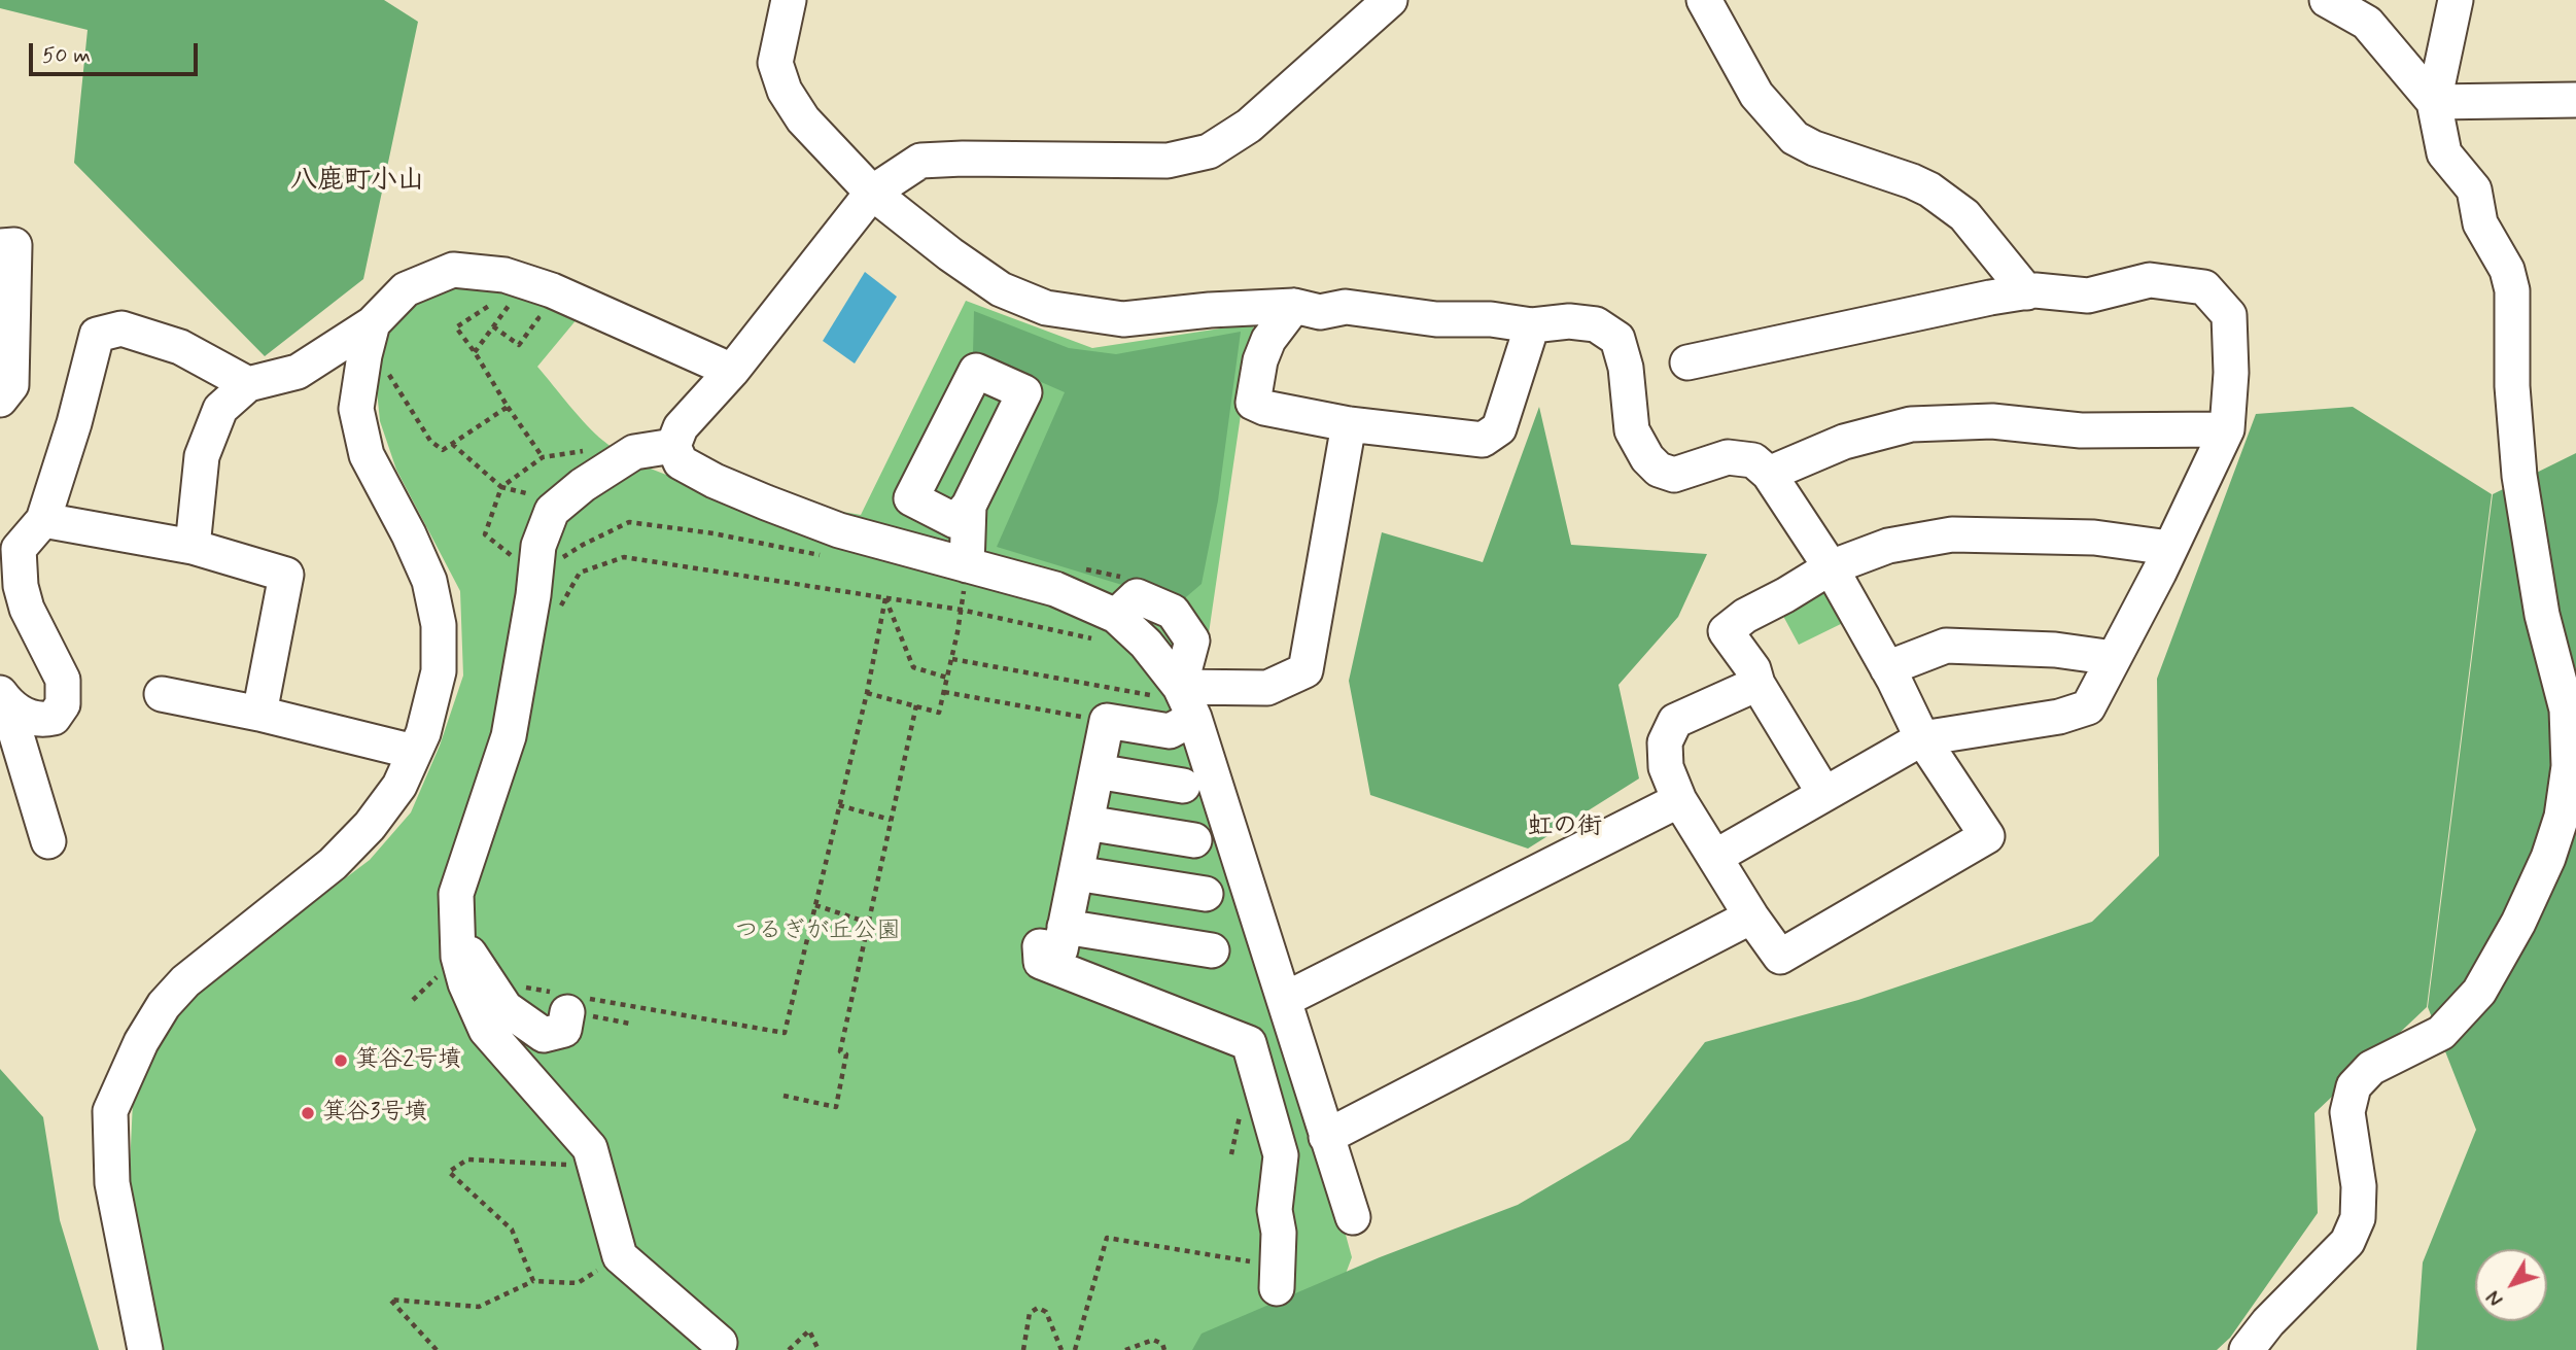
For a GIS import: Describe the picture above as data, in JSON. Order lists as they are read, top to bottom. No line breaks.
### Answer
{"districts":["八鹿町小山","虹の街"],"parks":["つるぎが丘公園"],"places":["箕谷2号墳","箕谷3号墳"],"scale_bar":"50 m","north":"bottom left"}
